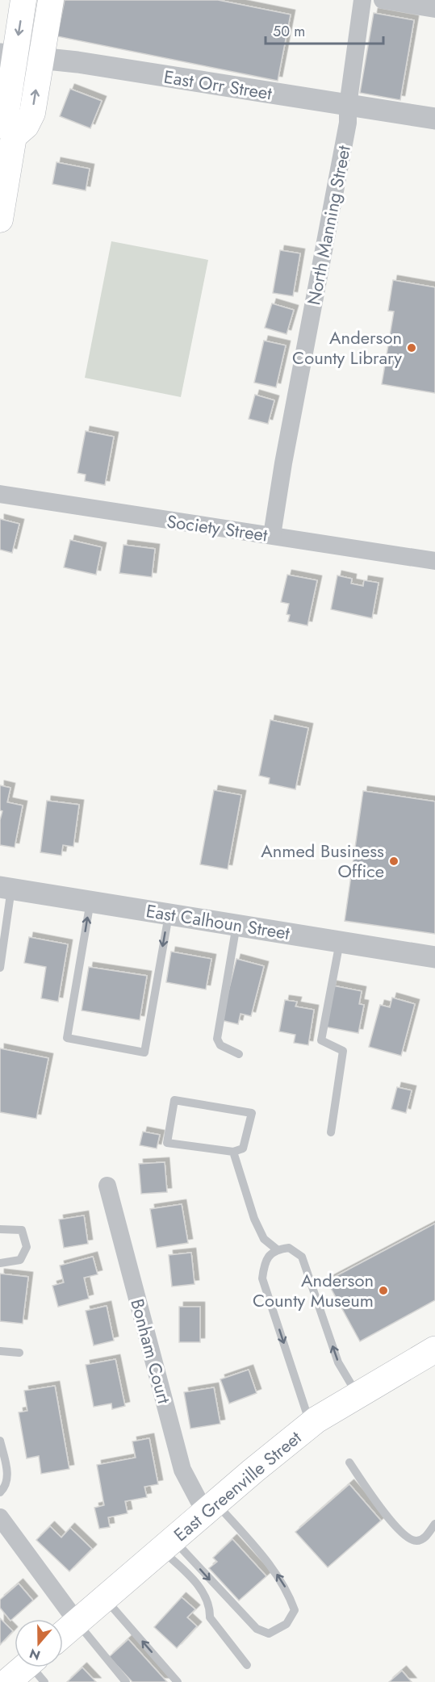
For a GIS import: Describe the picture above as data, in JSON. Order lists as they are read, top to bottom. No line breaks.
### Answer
{"streets":{"main road":["East Greenville Street"],"street":["East Orr Street","North Manning Street","Society Street","East Calhoun Street","Bonham Court"]},"crossings":[["East Orr Street","North Manning Street"],["North Manning Street","Society Street"],["Bonham Court","East Greenville Street"]],"places":["Anderson County Library","Anmed Business Office","Anderson County Museum"],"scale_bar":"50 m","north":"bottom"}
